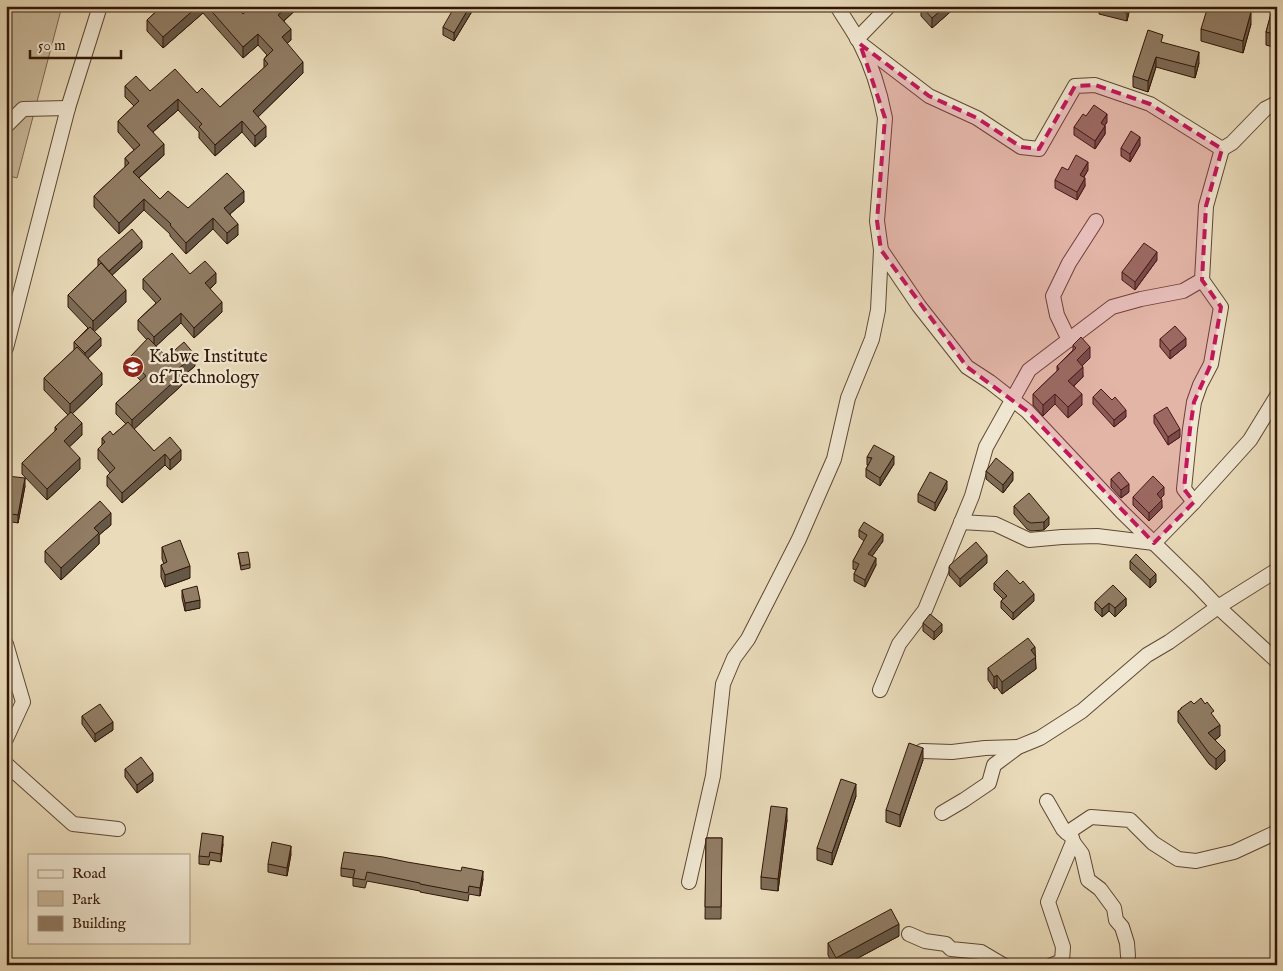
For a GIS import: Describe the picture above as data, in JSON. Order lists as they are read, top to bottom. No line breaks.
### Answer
{"places":{"school or university":["Kabwe Institute of Technology"]},"legend":["Road","Park","Building"],"scale_bar":"50 m"}
